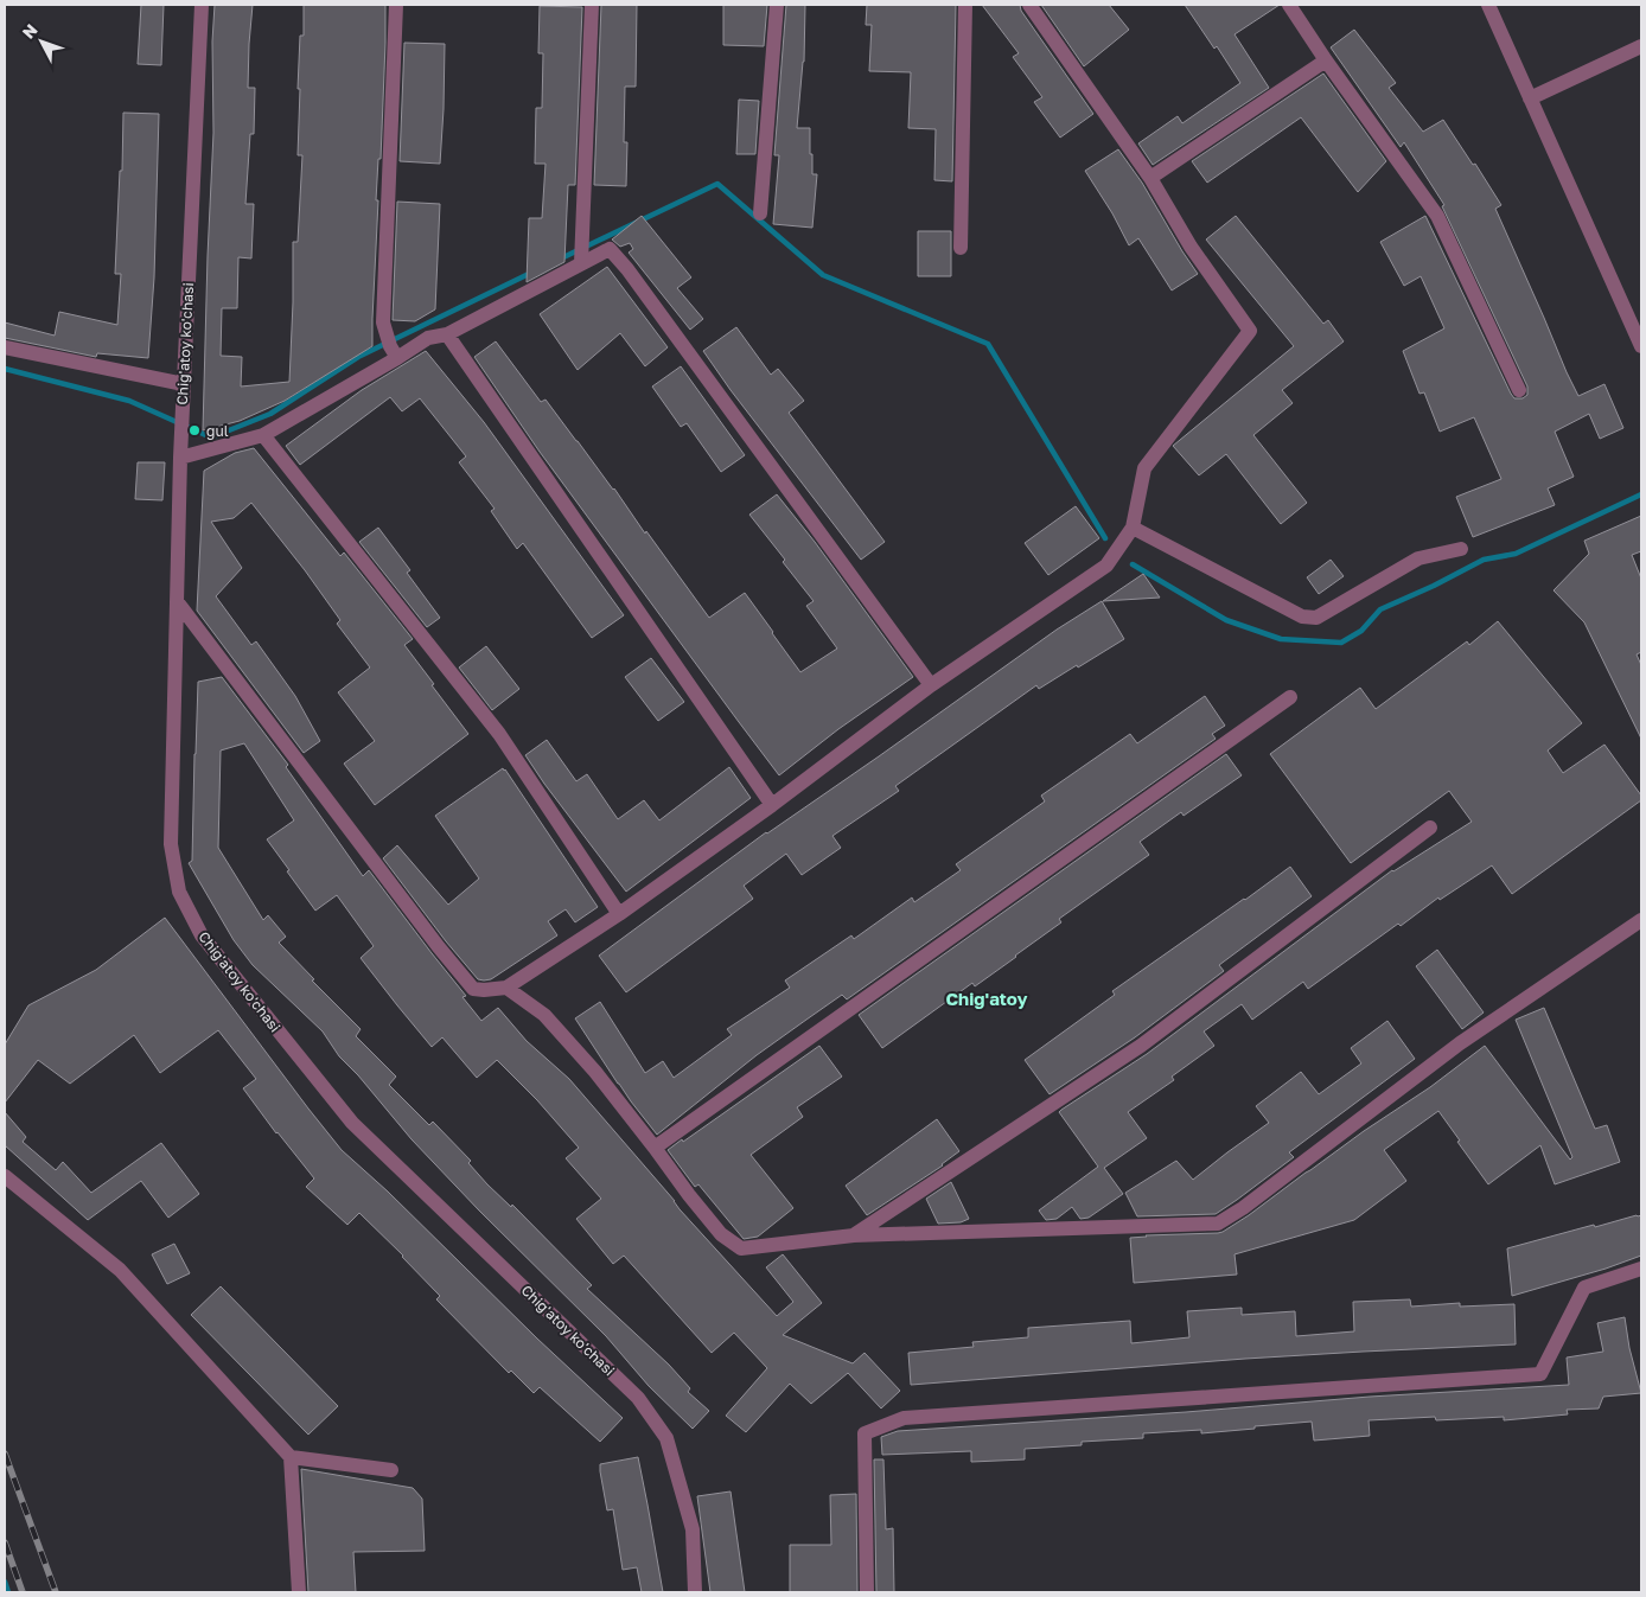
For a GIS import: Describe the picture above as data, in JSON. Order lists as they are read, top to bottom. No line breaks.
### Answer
{"streets":{"street":["Chig'atoy ko'chasi"]},"districts":["Chig'atoy"],"places":["gul"],"north":"top left"}
